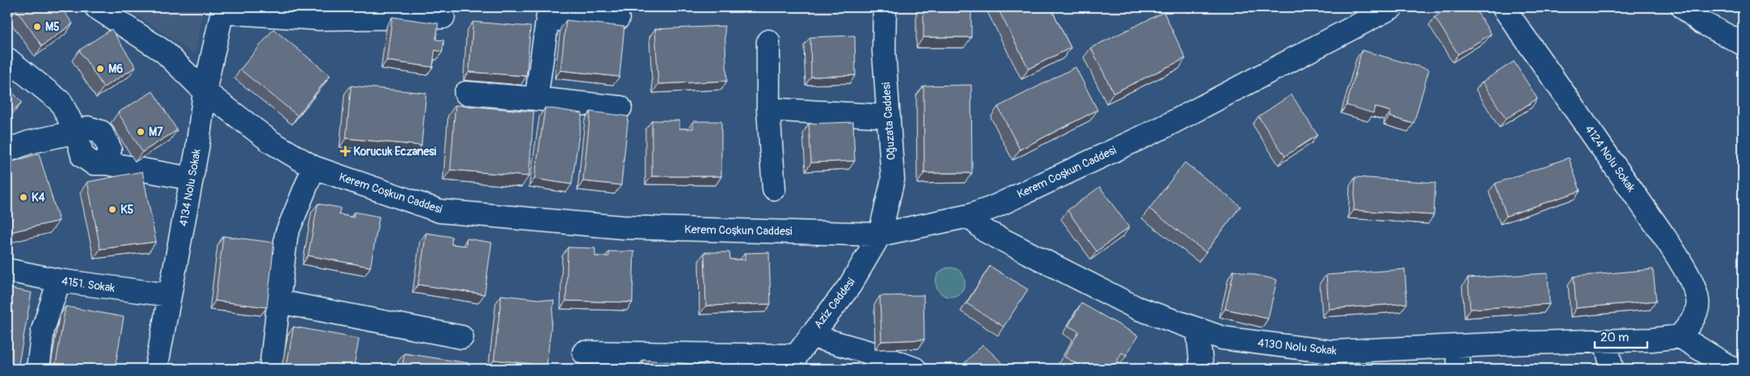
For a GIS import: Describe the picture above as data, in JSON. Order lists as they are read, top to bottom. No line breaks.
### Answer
{"streets":{"street":["Oğuzata Caddesi","4124 Nolu Sokak","Kerem Coşkun Caddesi","4134 Nolu Sokak","4151. Sokak","Aziz Caddesi","4130 Nolu Sokak"]},"crossings":[["Oğuzata Caddesi","Kerem Coşkun Caddesi"],["Oğuzata Caddesi","Aziz Caddesi"],["4124 Nolu Sokak","4130 Nolu Sokak"],["Kerem Coşkun Caddesi","4134 Nolu Sokak"],["Kerem Coşkun Caddesi","Aziz Caddesi"],["Kerem Coşkun Caddesi","4130 Nolu Sokak"],["4134 Nolu Sokak","4151. Sokak"]],"places":{"other":["M5","M6","M7","K4","K5"],"health":["Korucuk Eczanesi"]},"scale_bar":"20 m"}
